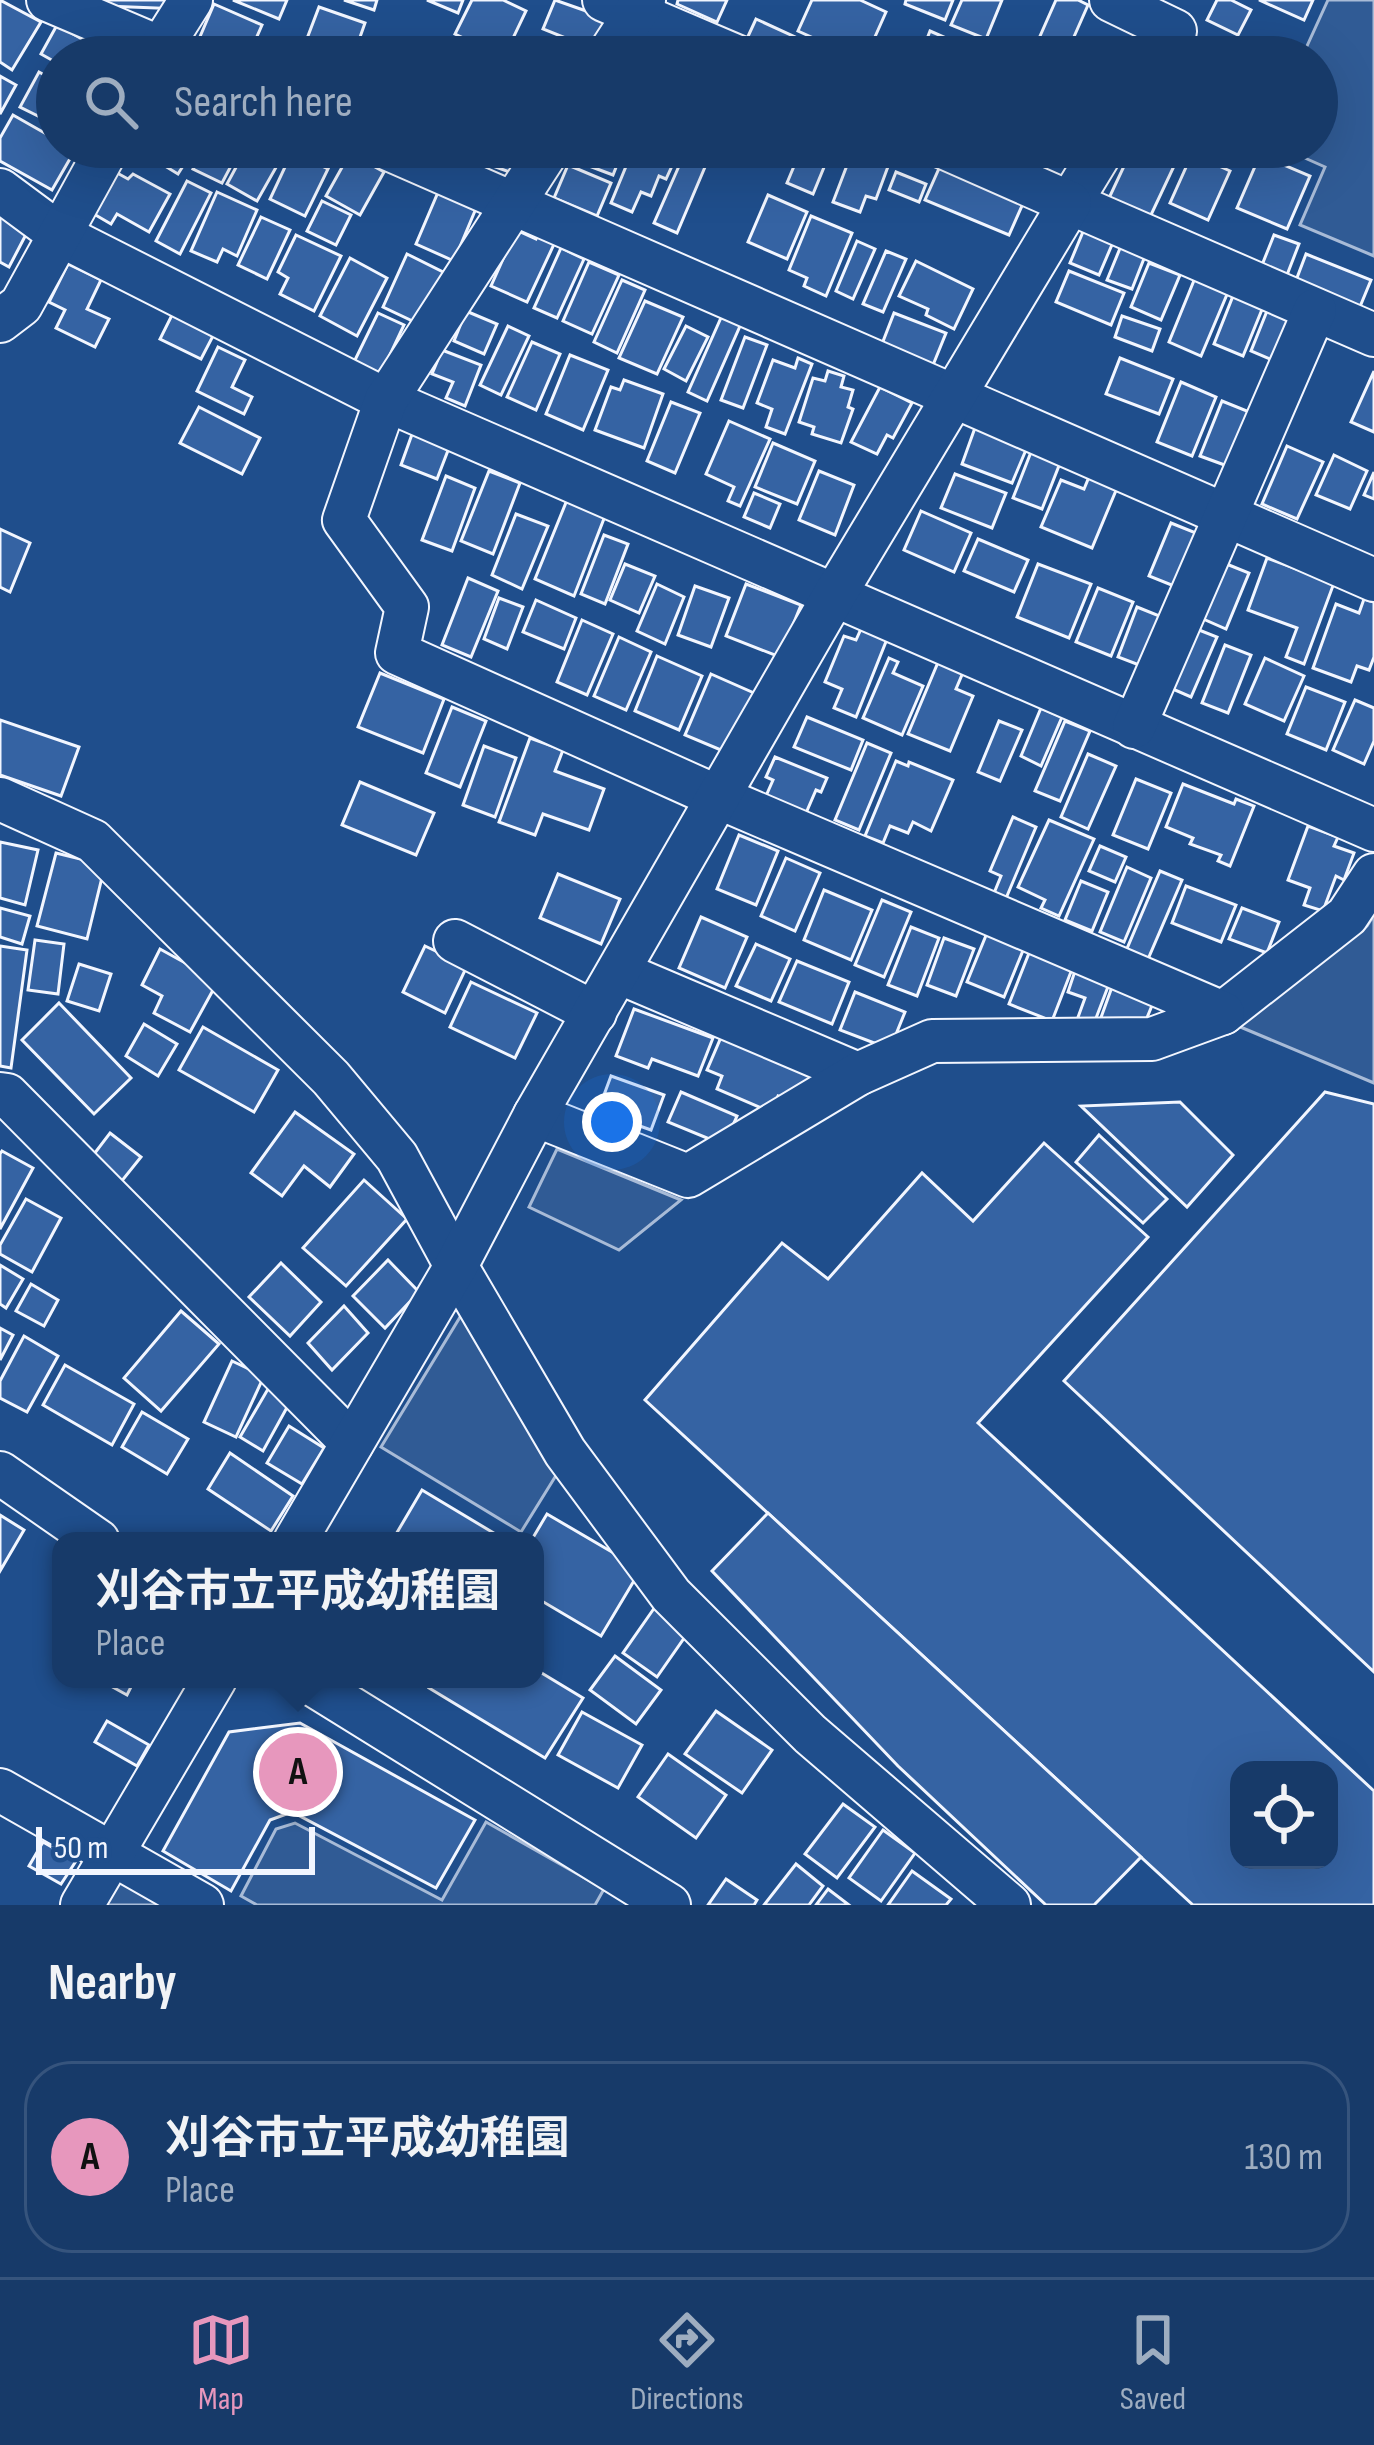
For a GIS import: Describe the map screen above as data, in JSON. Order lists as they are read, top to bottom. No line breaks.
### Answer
{"scale_bar":"50 m","page":{"search":"Search here","popup":["刈谷市立平成幼稚園","Place"],"pins":"A","scale":"50 m","heading":"Nearby","list":[{"mark":"A","name":"刈谷市立平成幼稚園","note":"Place","value":"130 m"}],"nav":["Map","Directions","Saved"]}}
